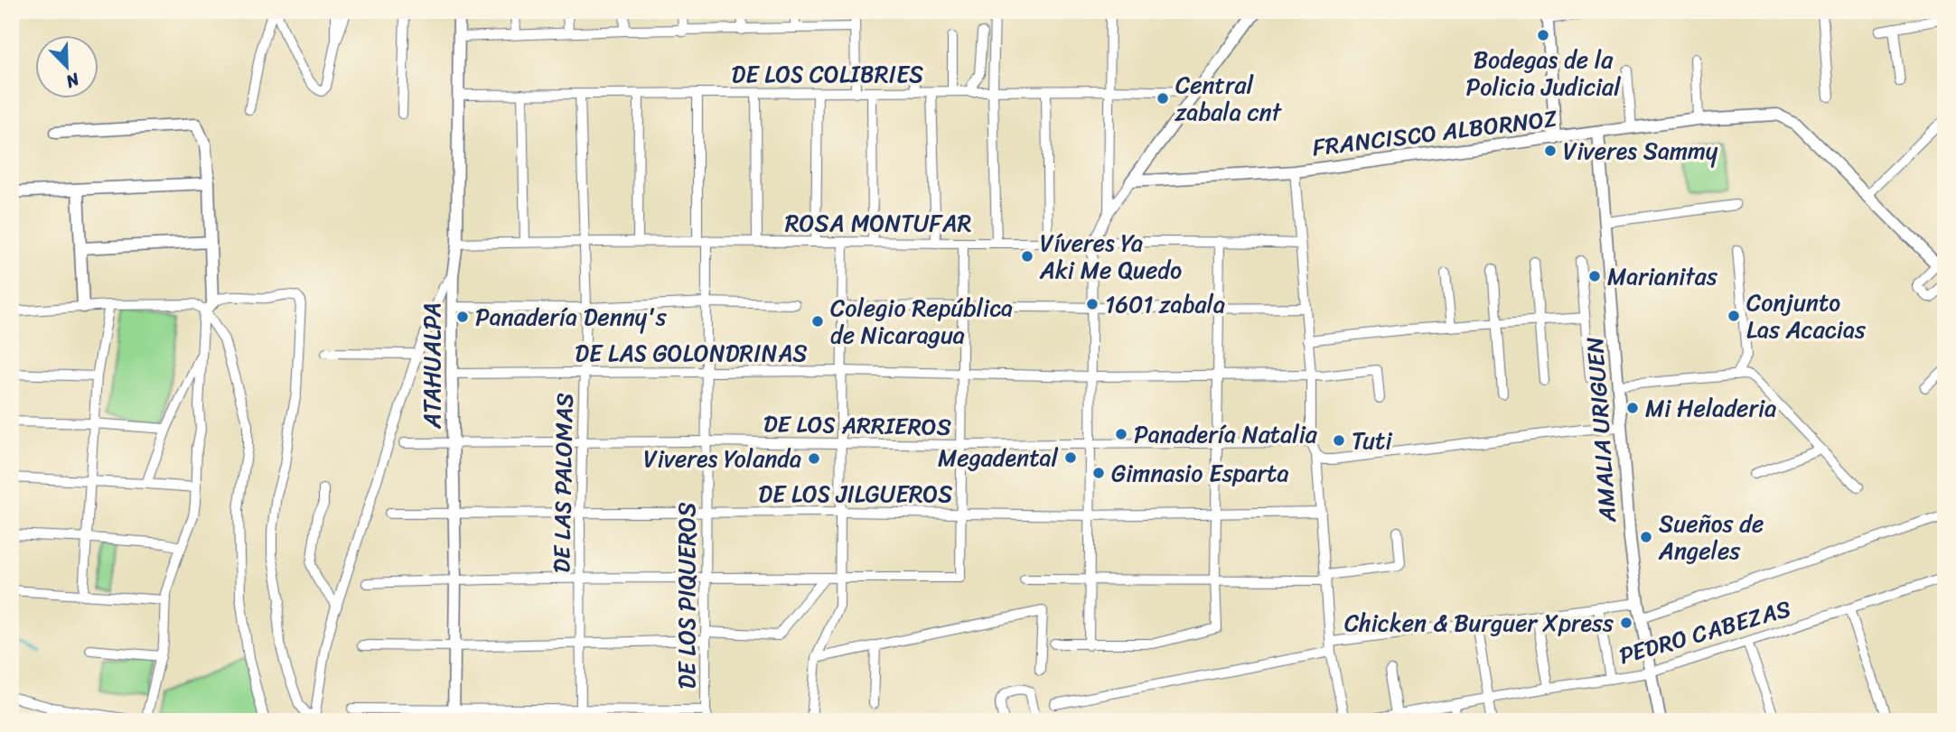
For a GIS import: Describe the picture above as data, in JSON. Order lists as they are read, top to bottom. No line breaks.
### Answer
{"streets":{"street":["DE LOS COLIBRIES","FRANCISCO ALBORNOZ","ROSA MONTUFAR","DE LAS GOLONDRINAS","ATAHUALPA","DE LOS ARRIEROS","AMALIA URIGUEN","DE LAS PALOMAS","DE LOS JILGUEROS","DE LOS PIQUEROS","PEDRO CABEZAS"]},"crossings":[["DE LOS COLIBRIES","ATAHUALPA"],["DE LOS COLIBRIES","DE LAS PALOMAS"],["DE LOS COLIBRIES","DE LOS PIQUEROS"],["FRANCISCO ALBORNOZ","AMALIA URIGUEN"],["ROSA MONTUFAR","ATAHUALPA"],["ROSA MONTUFAR","DE LAS PALOMAS"],["ROSA MONTUFAR","DE LOS PIQUEROS"],["DE LAS GOLONDRINAS","ATAHUALPA"],["DE LAS GOLONDRINAS","DE LAS PALOMAS"],["DE LAS GOLONDRINAS","DE LOS PIQUEROS"],["ATAHUALPA","DE LOS ARRIEROS"],["ATAHUALPA","DE LOS JILGUEROS"],["ATAHUALPA","DE LOS PIQUEROS"],["DE LOS ARRIEROS","DE LAS PALOMAS"],["DE LOS ARRIEROS","DE LOS PIQUEROS"],["AMALIA URIGUEN","PEDRO CABEZAS"],["DE LAS PALOMAS","DE LOS JILGUEROS"],["DE LAS PALOMAS","DE LOS PIQUEROS"],["DE LOS JILGUEROS","DE LOS PIQUEROS"]],"places":["Bodegas de la Policia Judicial","Central zabala cnt","Viveres Sammy","Víveres Ya Aki Me Quedo","Marianitas","1601 zabala","Conjunto Las Acacias","Panadería Denny's","Colegio República de Nicaragua","Mi Heladeria","Panadería Natalia","Tuti","Megadental","Viveres Yolanda","Gimnasio Esparta","Sueños de Angeles","Chicken & Burguer Xpress"],"north":"bottom right"}
